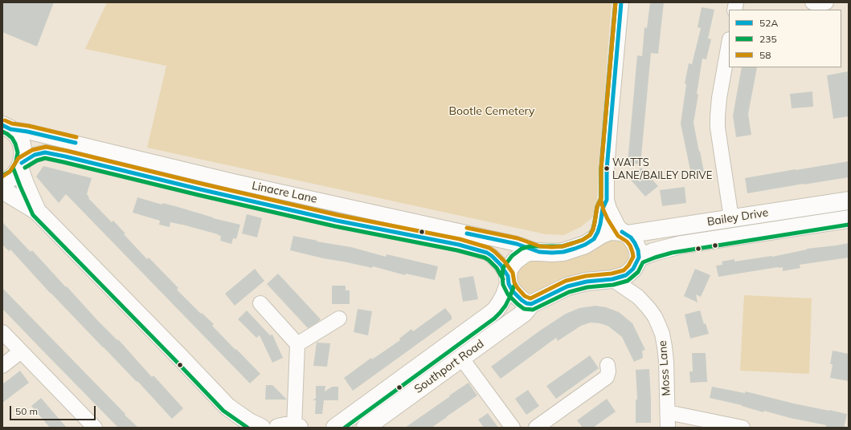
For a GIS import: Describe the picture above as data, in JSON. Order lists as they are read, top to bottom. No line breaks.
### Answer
{"streets":{"main road":["Bailey Drive","Southport Road"],"street":["Linacre Lane","Moss Lane"]},"crossings":[["Linacre Lane","Bailey Drive"],["Linacre Lane","Southport Road"],["Bailey Drive","Southport Road"],["Bailey Drive","Moss Lane"]],"parks":["Bootle Cemetery"],"places":["WATTS LANE/BAILEY DRIVE"],"lines":["transit line 52A","transit line 235","transit line 58"],"legend":["52A","235","58"],"scale_bar":"50 m"}
